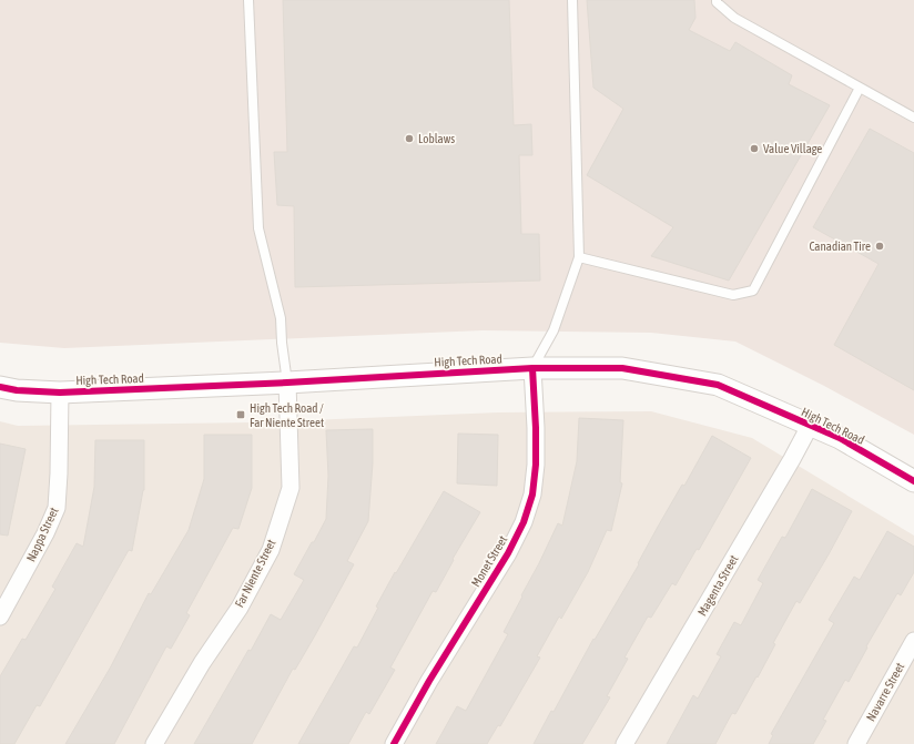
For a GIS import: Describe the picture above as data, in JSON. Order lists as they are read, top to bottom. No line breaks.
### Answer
{"streets":{"street":["High Tech Road","Nappa Street","Monet Street","Far Niente Street","Magenta Street","Navarre Street"]},"crossings":[["High Tech Road","Nappa Street"],["High Tech Road","Monet Street"],["High Tech Road","Far Niente Street"],["High Tech Road","Magenta Street"]],"places":{"other":["Loblaws","Value Village","Canadian Tire"],"transit":["High Tech Road / Far Niente Street"]}}
